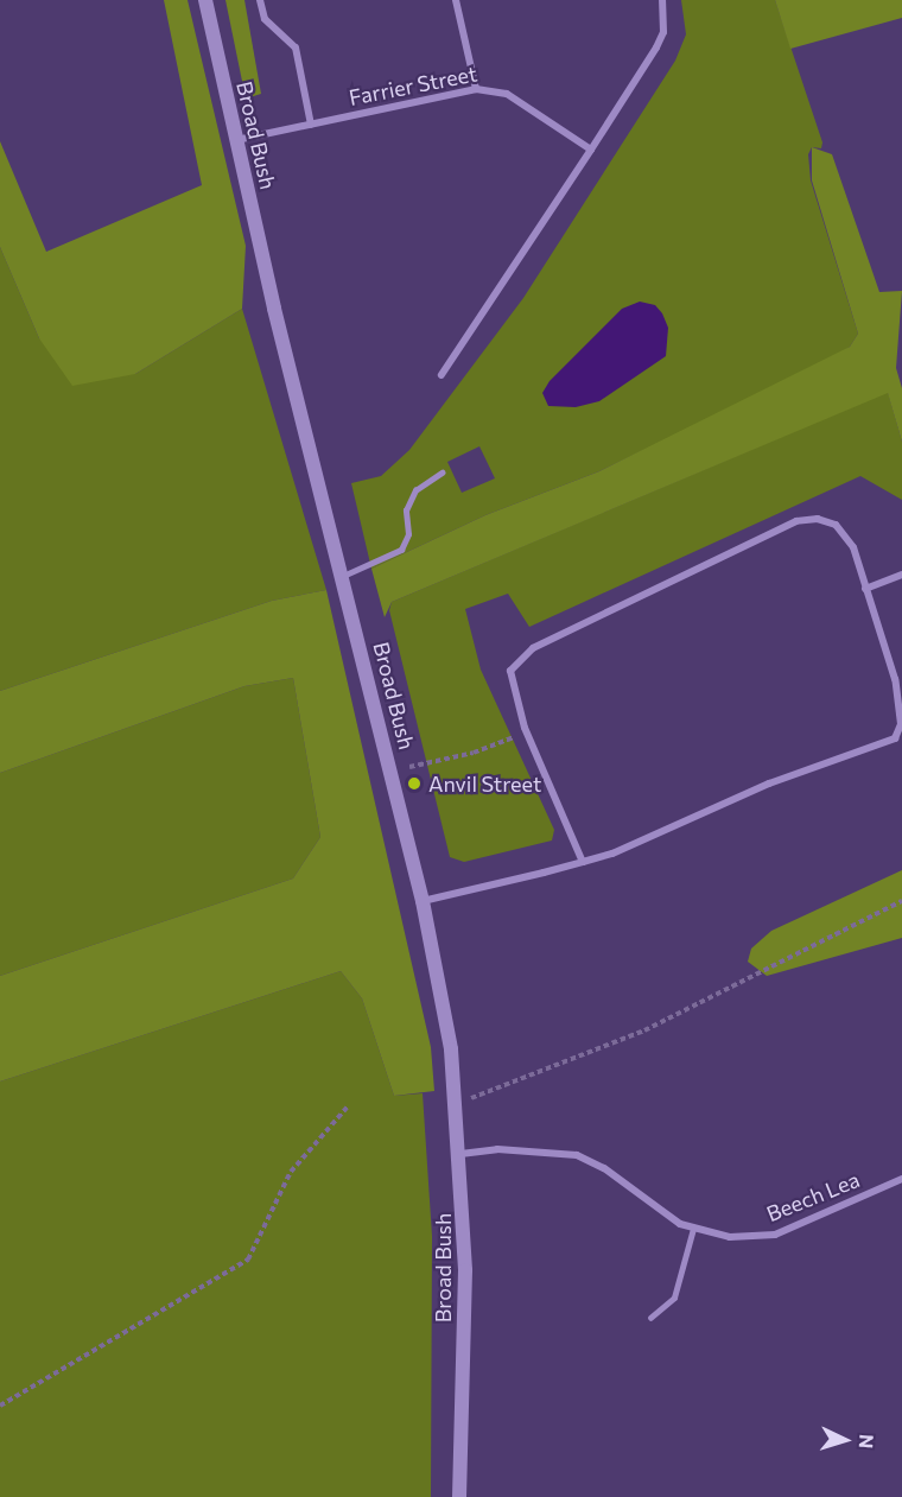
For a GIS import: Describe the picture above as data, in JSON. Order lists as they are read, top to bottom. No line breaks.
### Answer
{"streets":{"main road":["Broad Bush"],"street":["Farrier Street","Beech Lea"]},"crossings":[["Farrier Street","Broad Bush"],["Broad Bush","Beech Lea"]],"places":["Anvil Street"],"north":"right"}
